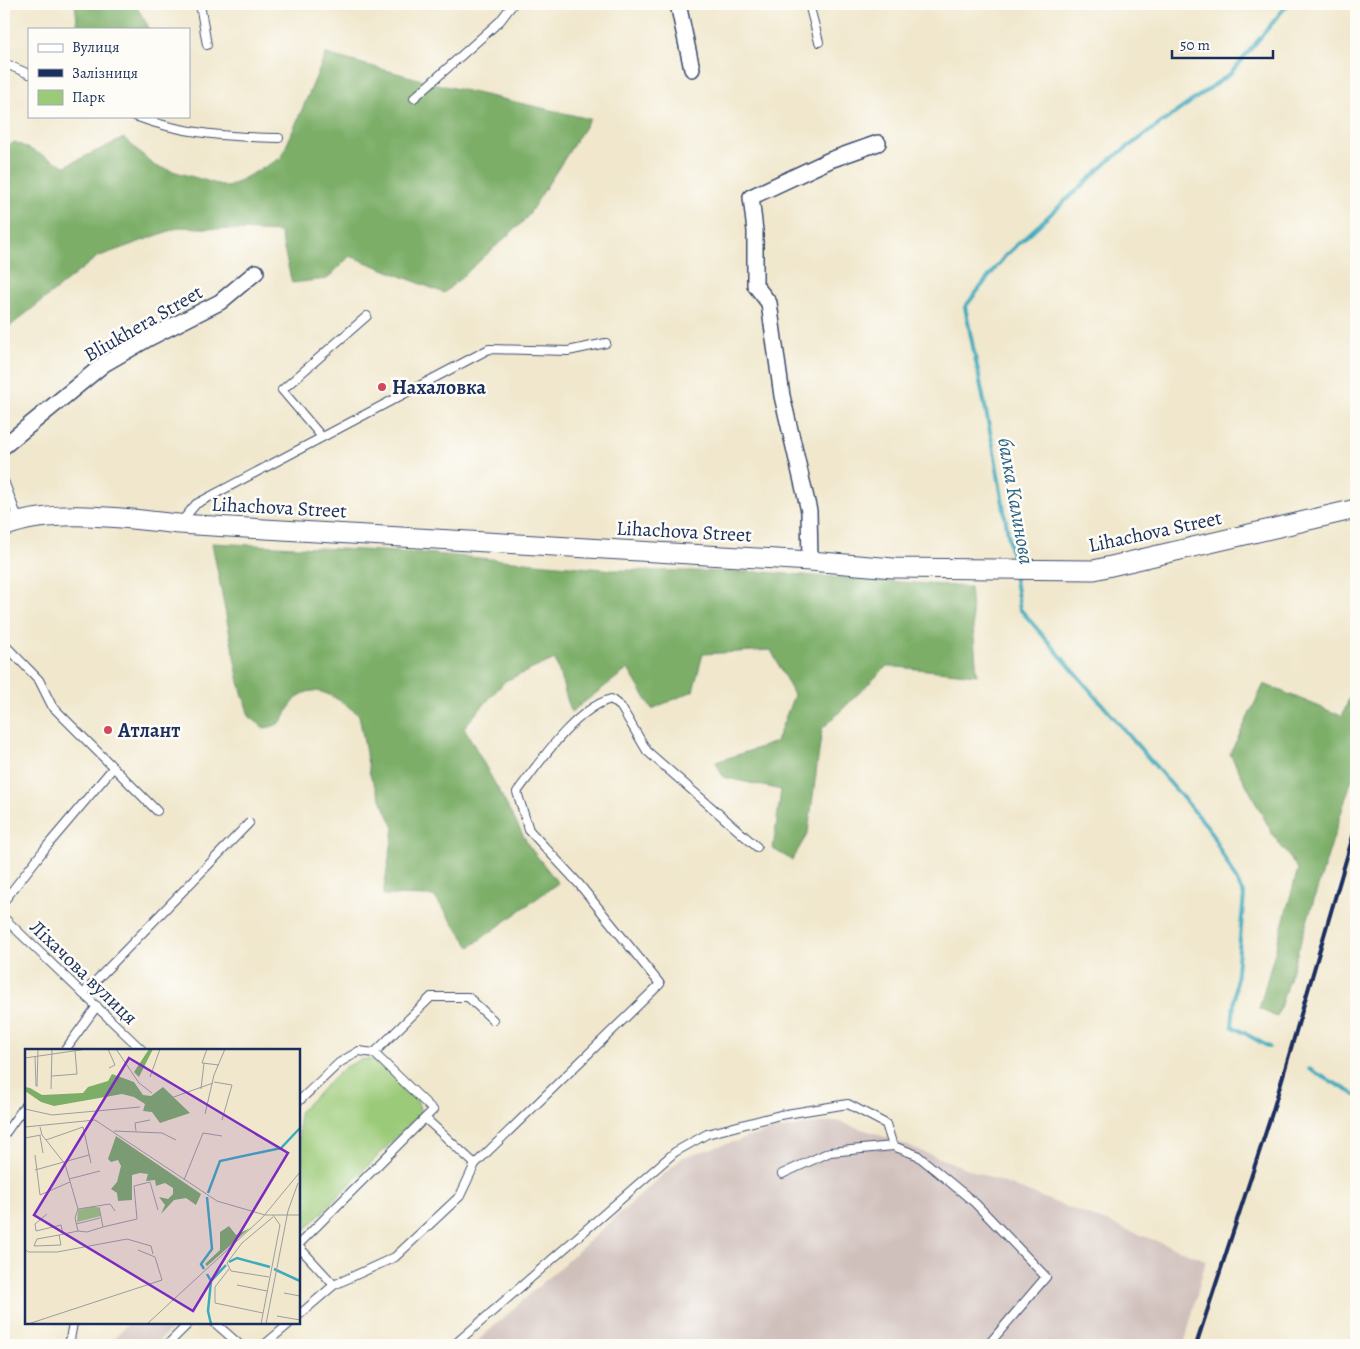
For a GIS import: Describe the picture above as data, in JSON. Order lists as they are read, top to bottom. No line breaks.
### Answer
{"streets":{"street":["Bliukhera Street","Lihachova Street"],"lane":["Ліхачова вулиця"]},"water":["балка Калинова"],"places":["Нахаловка","Атлант"],"legend":["Вулиця","Залізниця","Парк"],"scale_bar":"50 m"}
